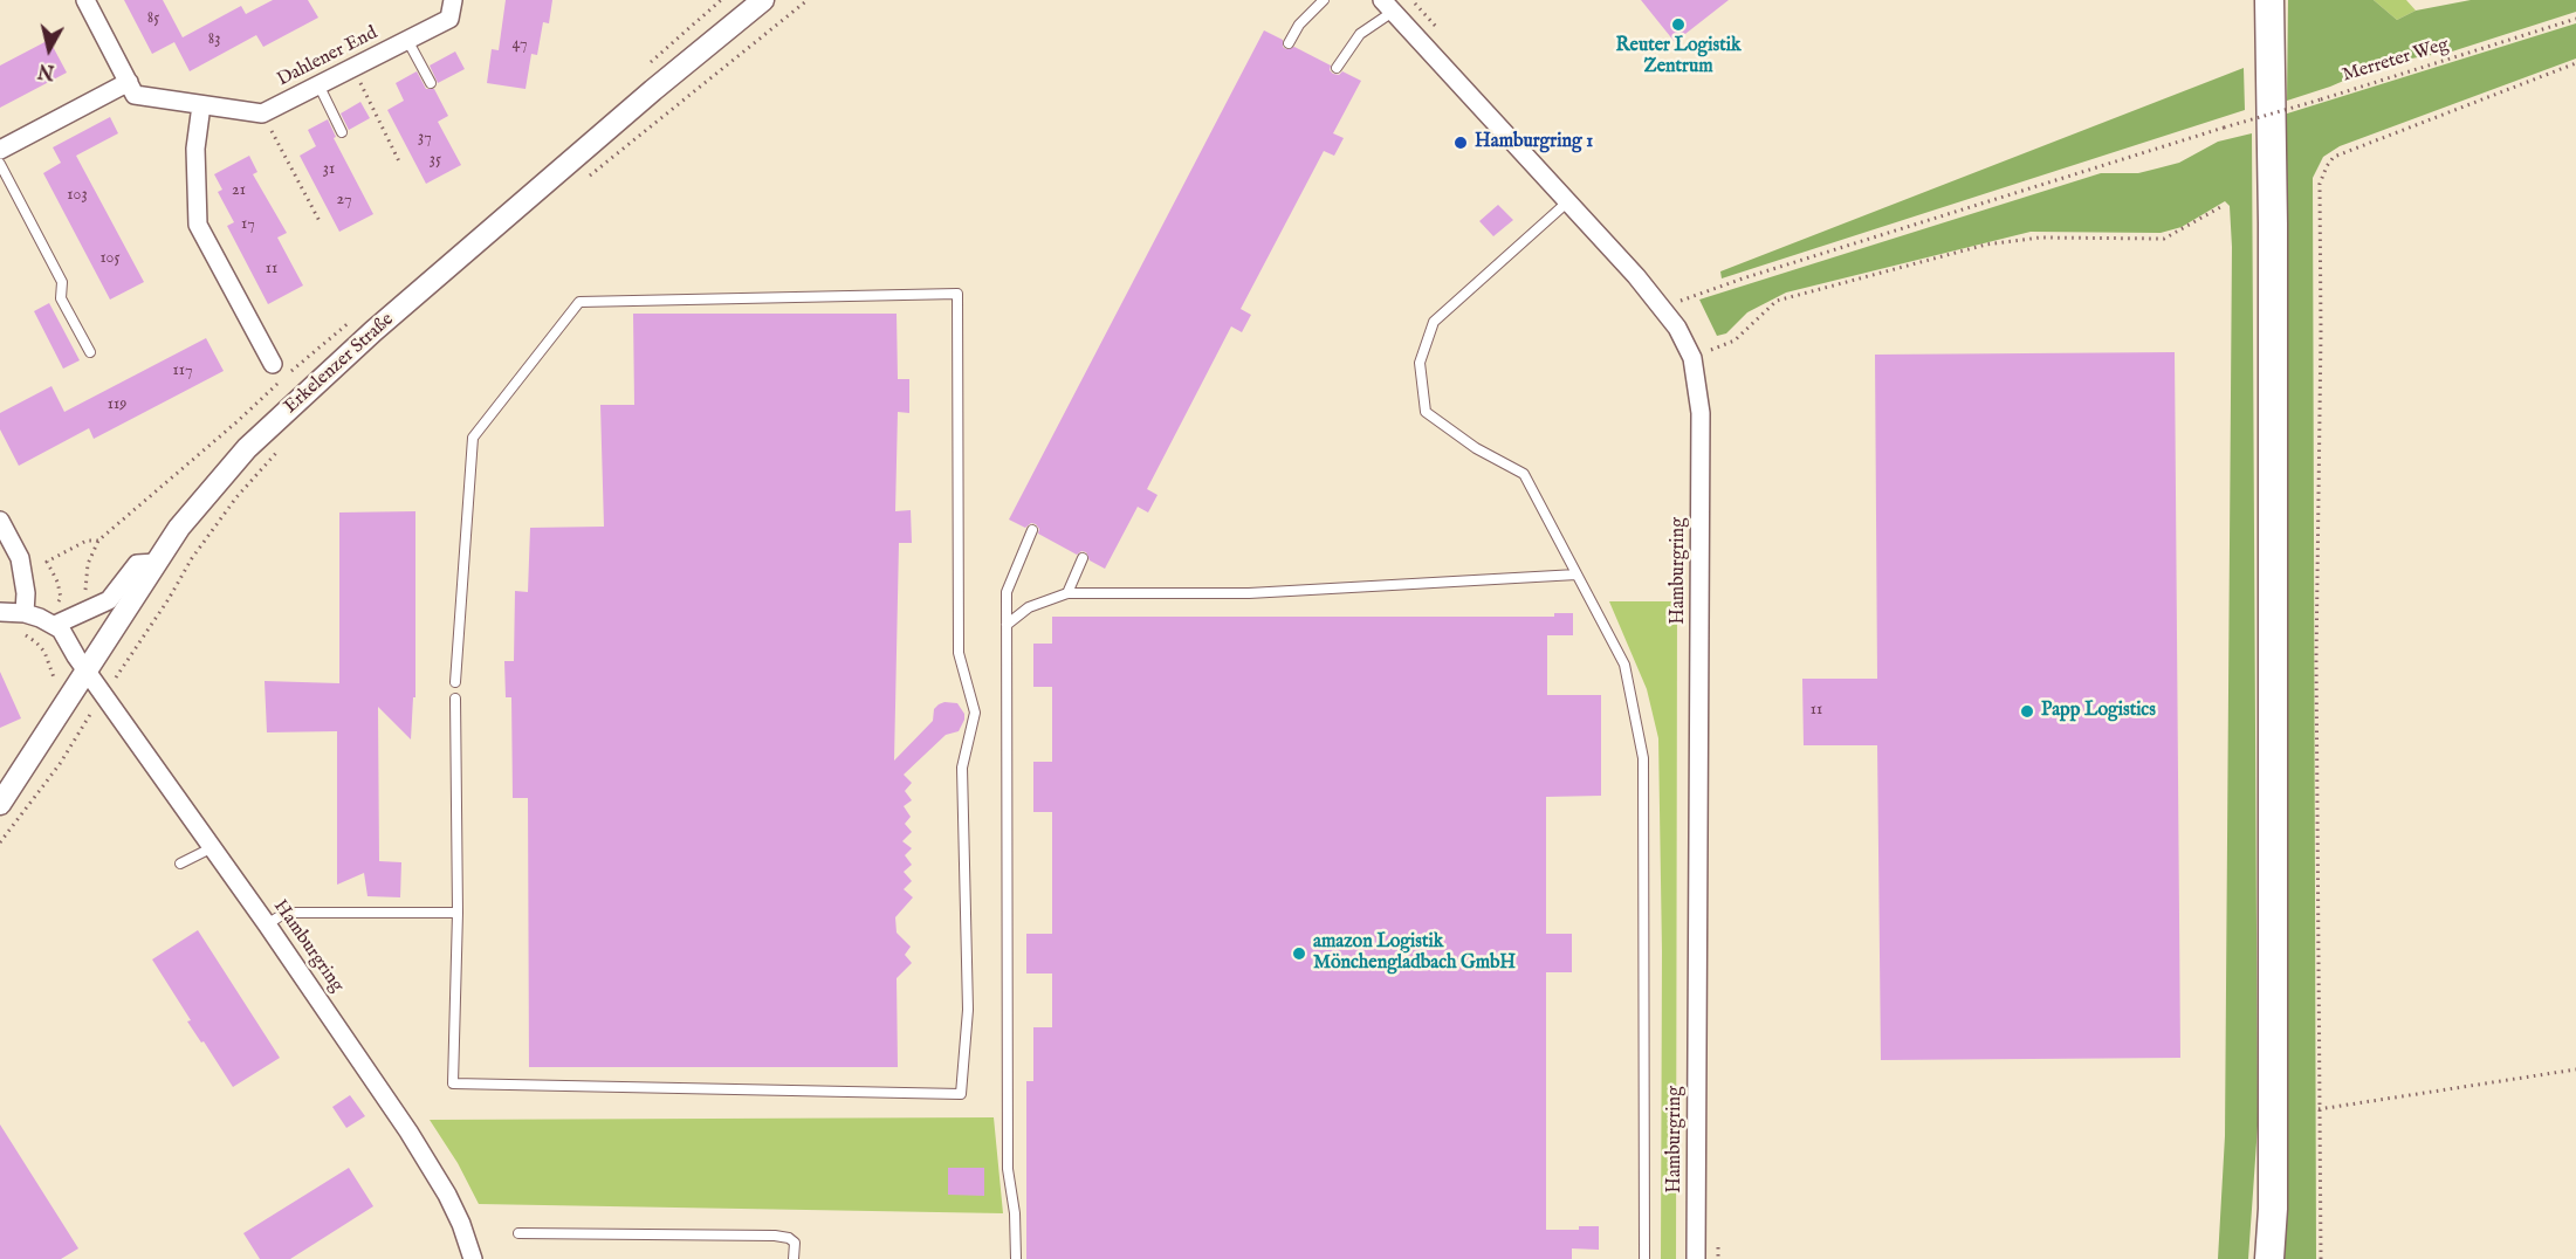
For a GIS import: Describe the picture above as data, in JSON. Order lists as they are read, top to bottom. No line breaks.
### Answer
{"streets":{"street":["Dahlener End","Erkelenzer Straße","Hamburgring"],"path":["Merreter Weg"]},"crossings":[["Merreter Weg","Hamburgring"],["Erkelenzer Straße","Hamburgring"]],"places":["Reuter Logistik Zentrum","Hamburgring 1","Papp Logistics","amazon Logistik Mönchengladbach GmbH"],"house_numbers":["85","83","47","37","35","31","21","103","27","17","105","11","117","119","11"],"north":"bottom"}
